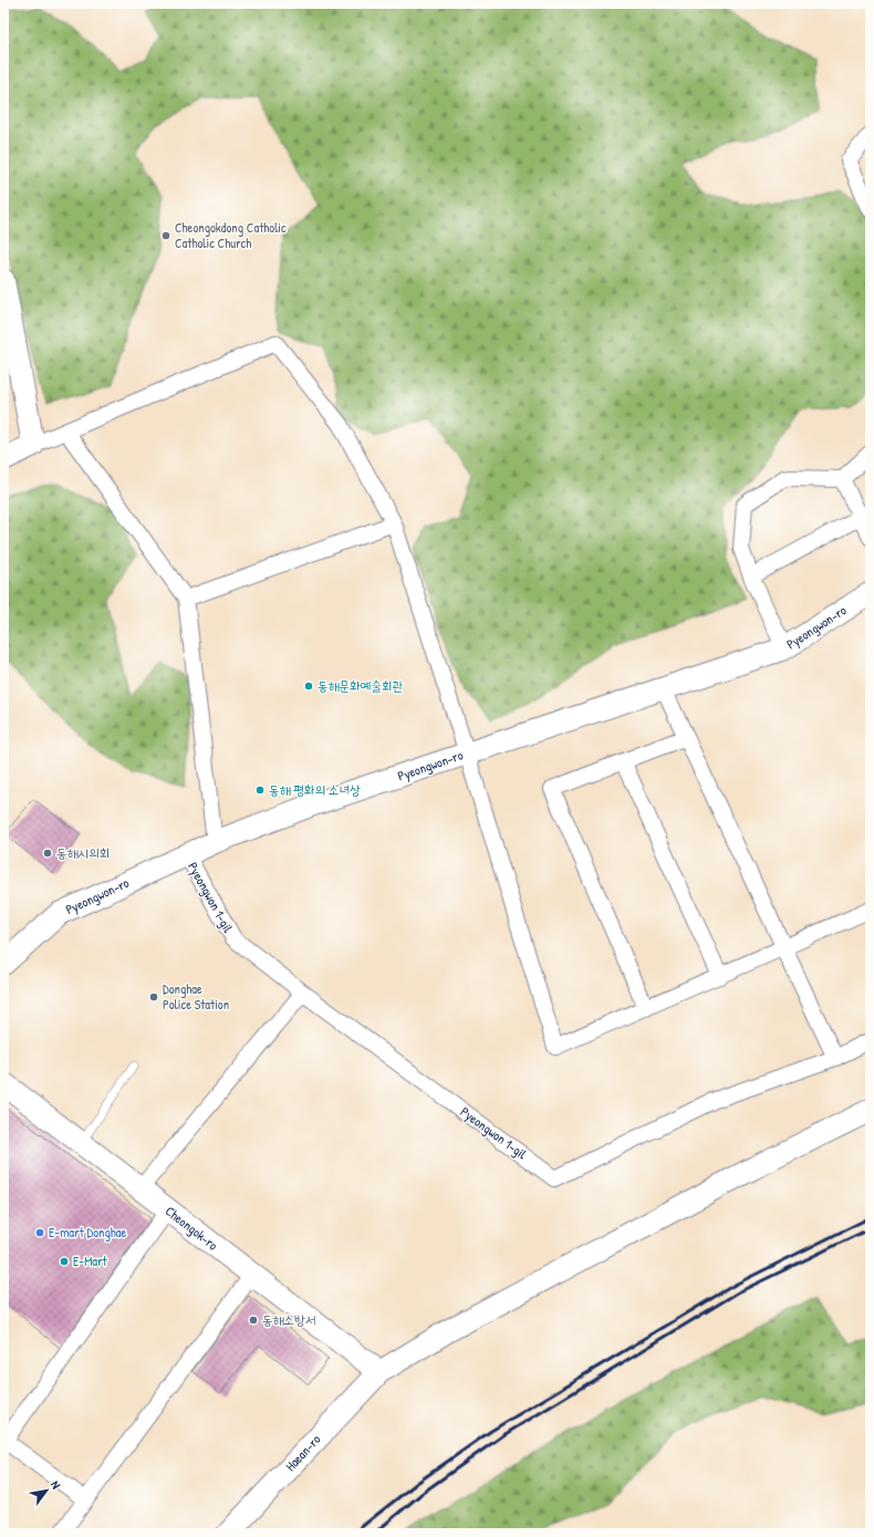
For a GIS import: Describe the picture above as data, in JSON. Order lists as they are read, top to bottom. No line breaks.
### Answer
{"streets":{"street":["Pyeongwon-ro","Pyeongwon 1-gil","Cheongok-ro","Haean-ro"]},"crossings":[["Pyeongwon-ro","Pyeongwon 1-gil"],["Cheongok-ro","Haean-ro"]],"places":["Cheongokdong Catholic Catholic Church","동해문화예술회관","동해 평화의 소녀상","동해시의회","Donghae Police Station","E-mart Donghae","E-Mart","동해소방서"],"north":"top right"}
